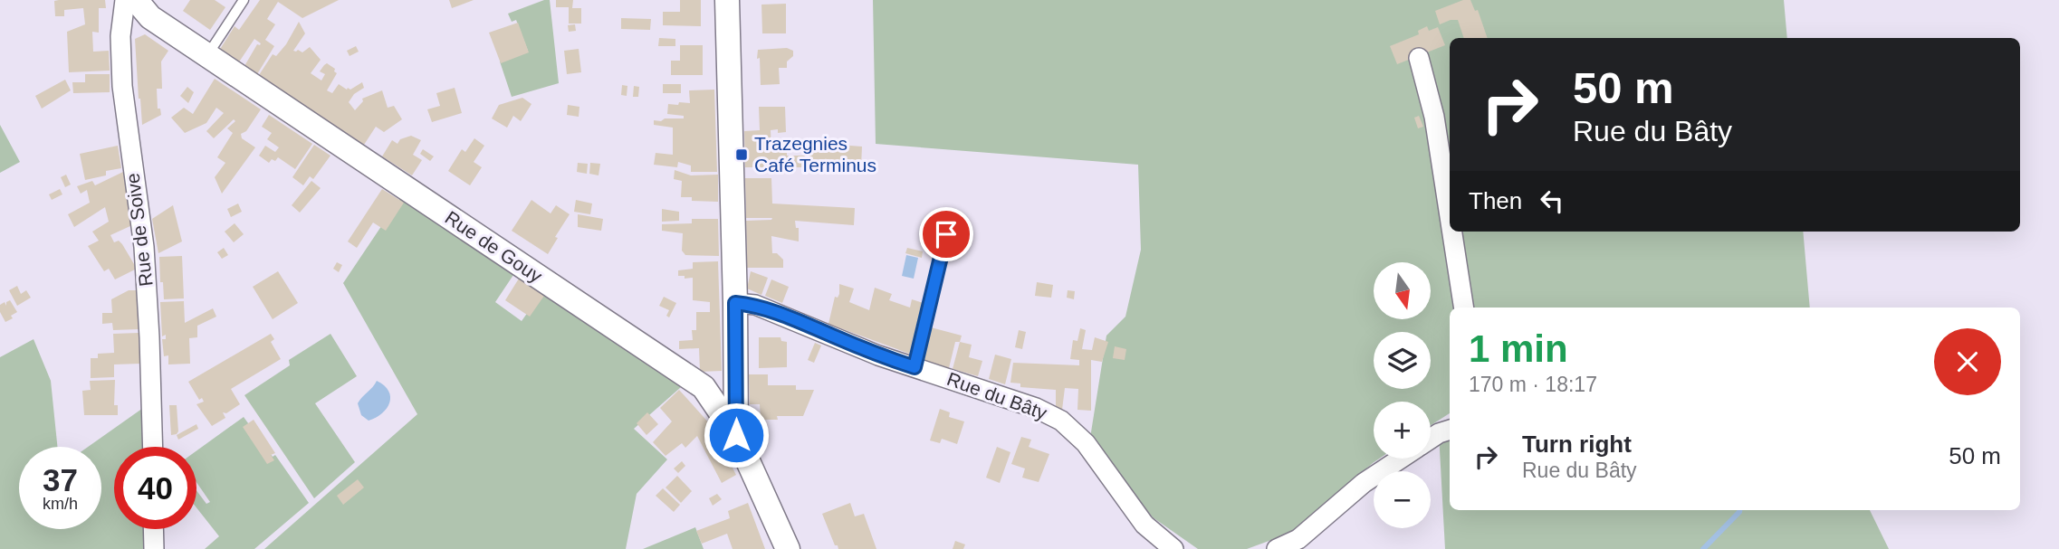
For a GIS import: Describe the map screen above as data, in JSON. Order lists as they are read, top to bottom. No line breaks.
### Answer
{"streets":{"street":["Rue de Soive","Rue de Gouy","Rue du Bâty"]},"places":{"transit":["Trazegnies Café Terminus"]},"north":"bottom","page":{"turn":["50 m","Rue du Bâty"],"then":"Then","map_buttons":["+","−"],"heading":["1 min","170 m · 18:17"],"list":[{"name":"Turn right","note":"Rue du Bâty","value":"50 m"}],"speed":"37 km/h","limit":"40"}}
